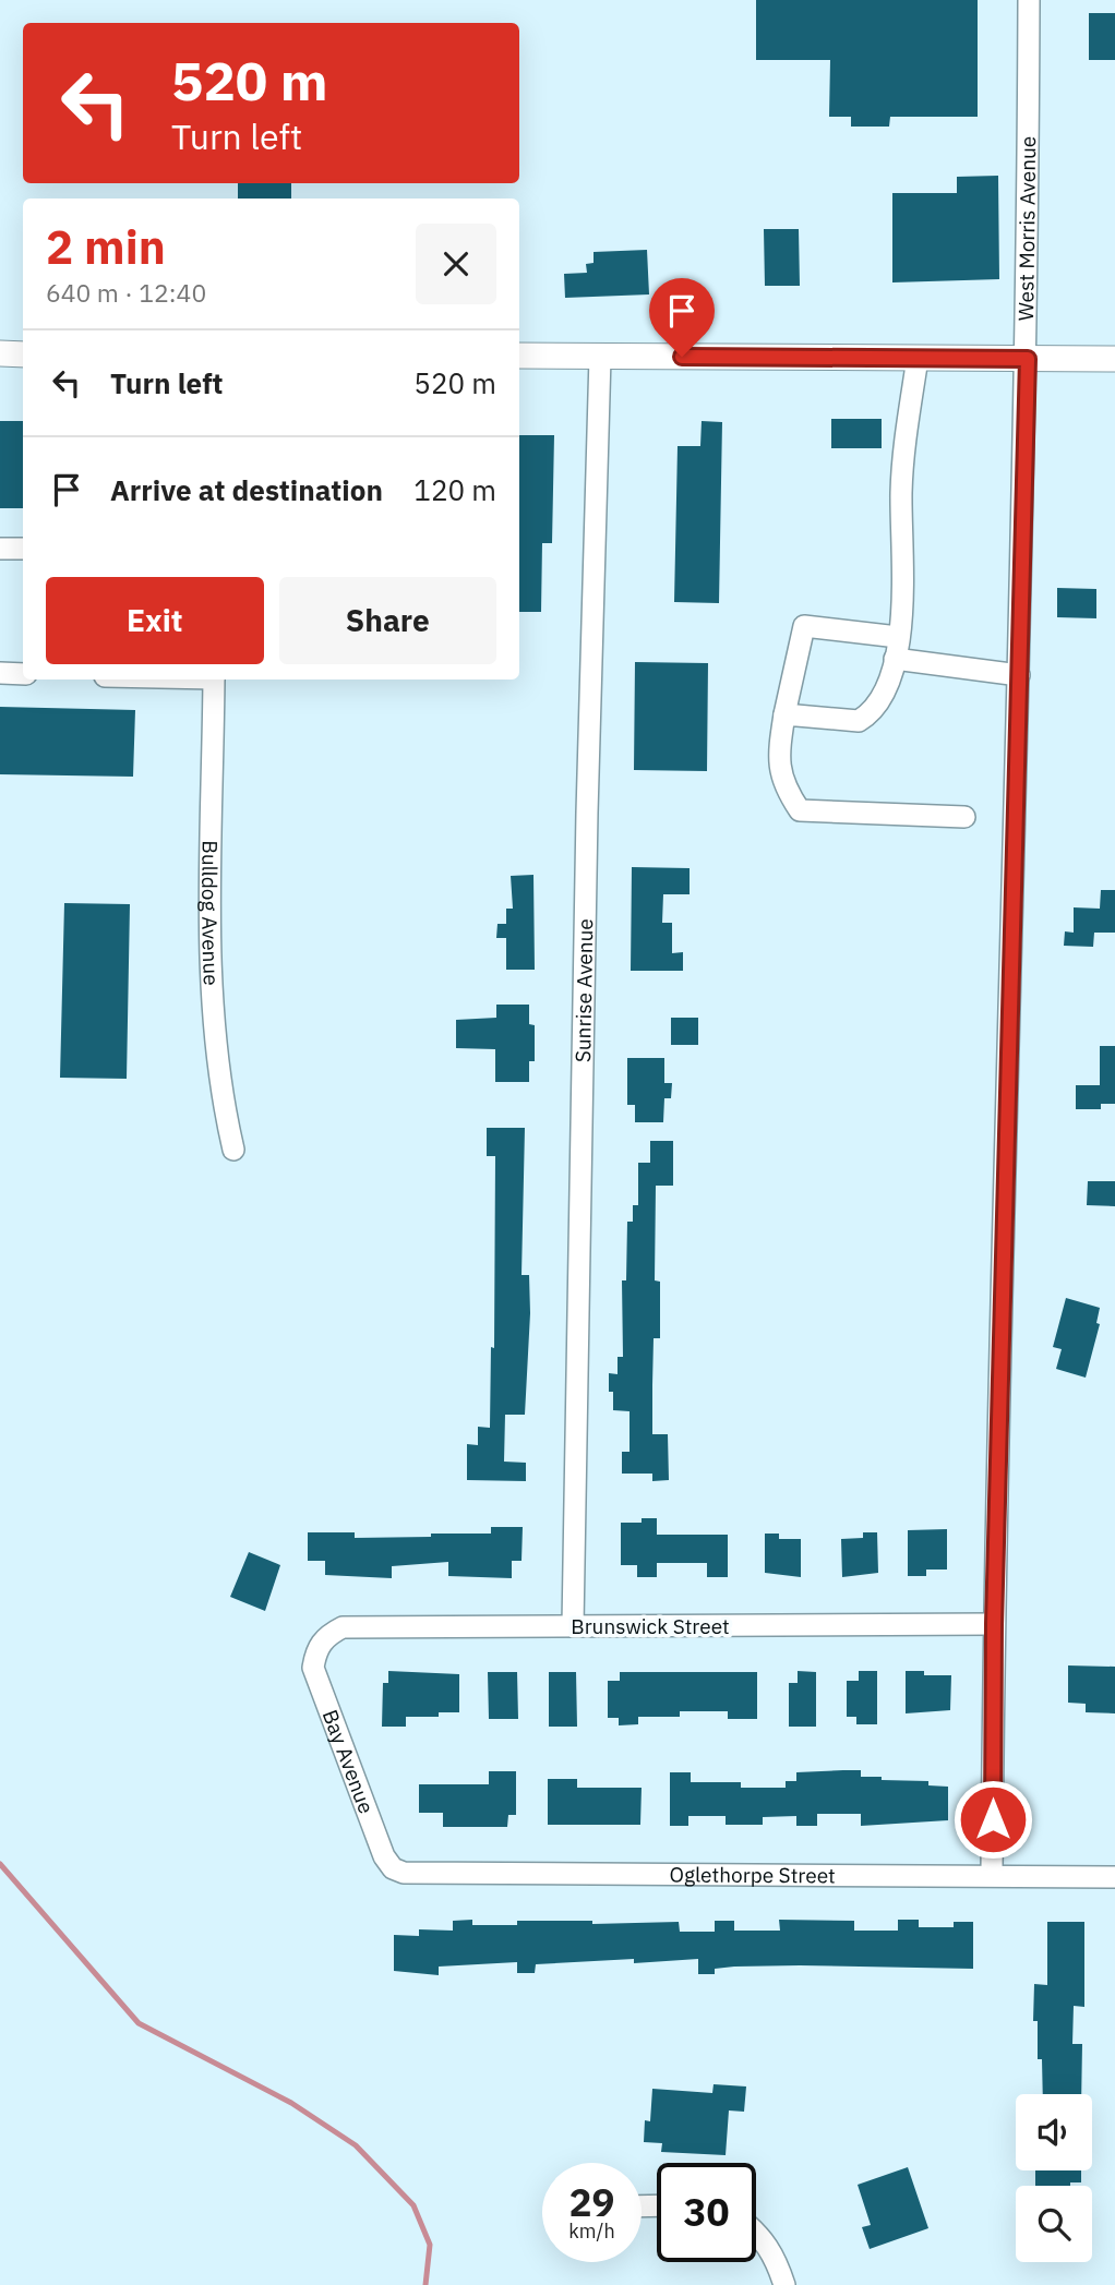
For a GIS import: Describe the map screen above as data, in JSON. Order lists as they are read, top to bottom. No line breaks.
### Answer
{"streets":{"street":["West Morris Avenue","Bulldog Avenue","Sunrise Avenue","Brunswick Street","Bay Avenue","Oglethorpe Street"]},"crossings":[["West Morris Avenue","Brunswick Street"],["West Morris Avenue","Oglethorpe Street"],["Sunrise Avenue","Brunswick Street"],["Brunswick Street","Bay Avenue"],["Bay Avenue","Oglethorpe Street"]],"page":{"turn":["520 m","Turn left"],"heading":["2 min","640 m · 12:40"],"list":[{"name":"Turn left","value":"520 m"},{"name":"Arrive at destination","value":"120 m"}],"buttons":["Exit","Share"],"speed":"29 km/h","limit":"30"}}
